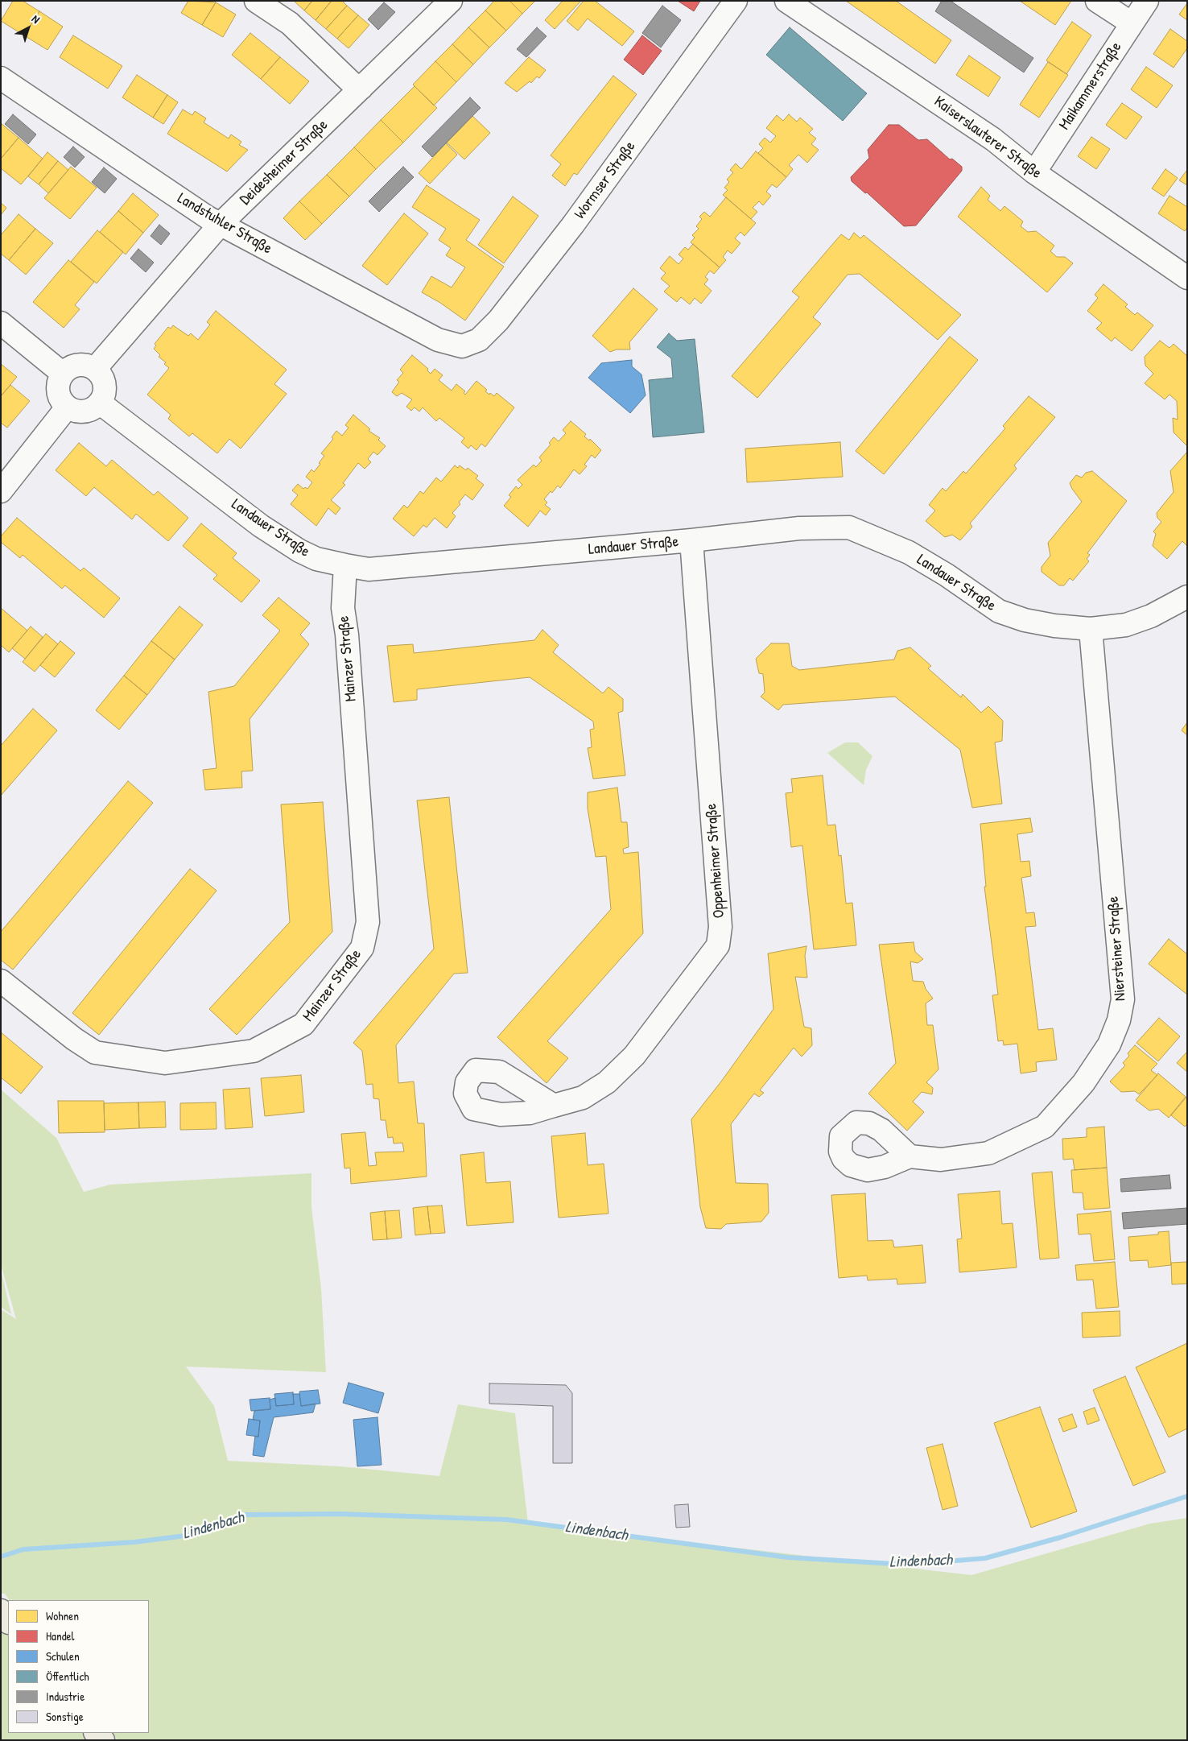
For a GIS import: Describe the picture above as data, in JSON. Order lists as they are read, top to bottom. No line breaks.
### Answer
{"streets":{"street":["Maikammerstraße","Kaiserslauterer Straße","Deidesheimer Straße","Wormser Straße","Landstuhler Straße","Landauer Straße","Mainzer Straße","Oppenheimer Straße","Niersteiner Straße"]},"crossings":[["Maikammerstraße","Kaiserslauterer Straße"],["Deidesheimer Straße","Landstuhler Straße"],["Deidesheimer Straße","Landauer Straße"],["Wormser Straße","Landstuhler Straße"],["Landauer Straße","Mainzer Straße"],["Landauer Straße","Oppenheimer Straße"],["Landauer Straße","Niersteiner Straße"]],"water":["Lindenbach"],"legend":["Wohnen","Handel","Schulen","Öffentlich","Industrie","Sonstige"],"north":"top right"}
